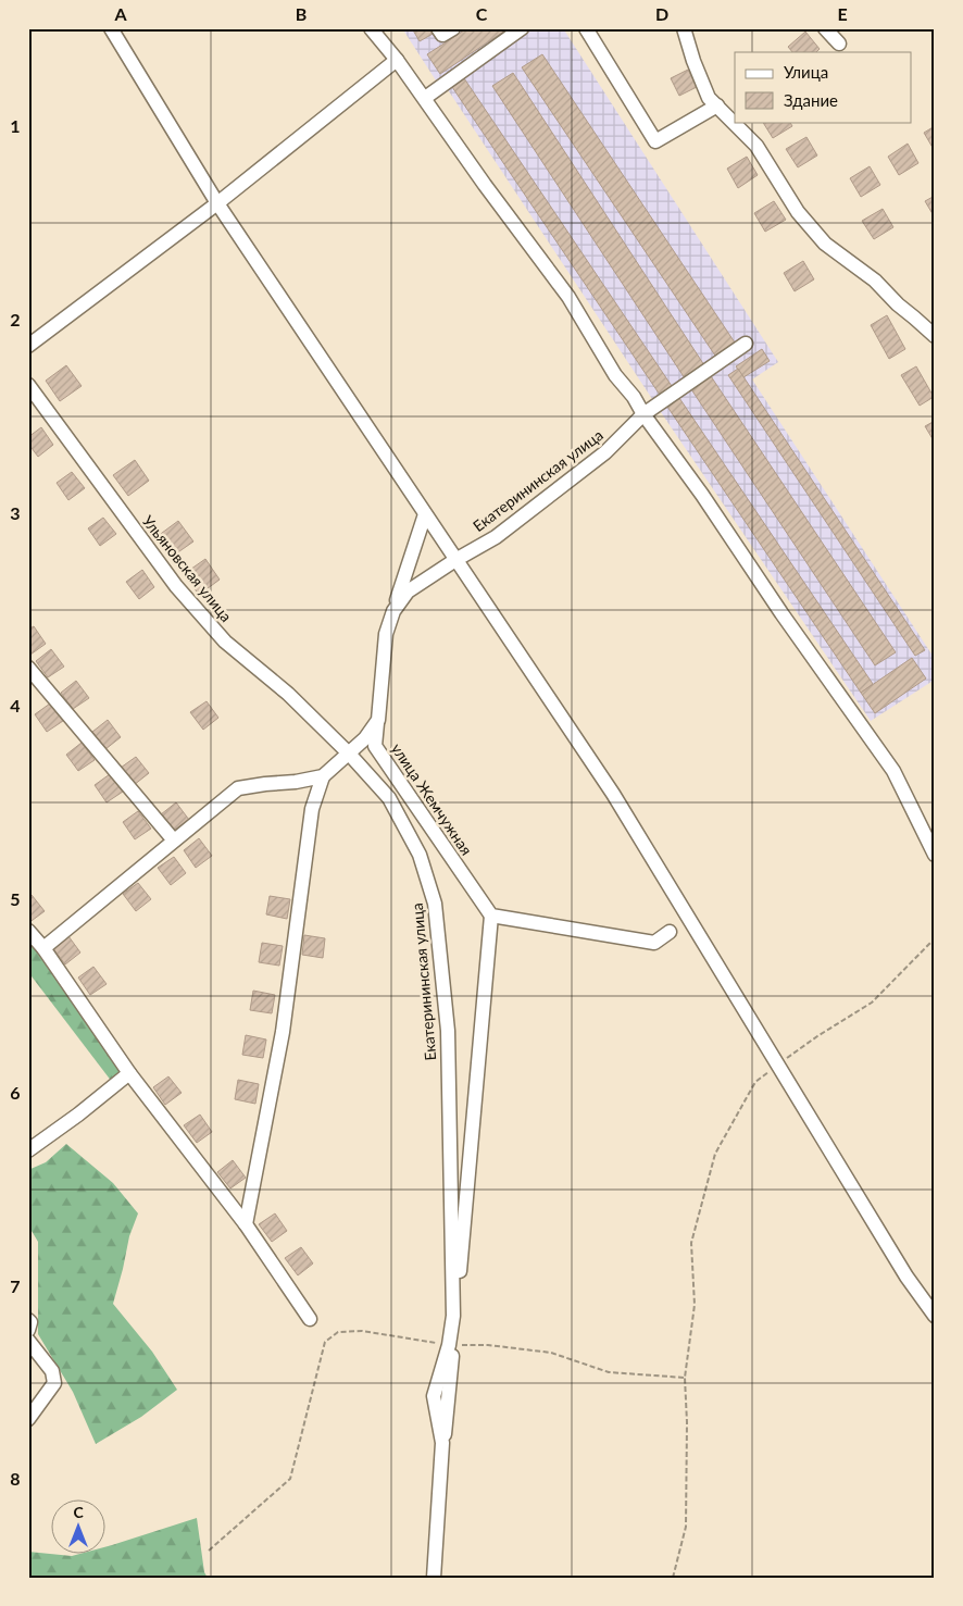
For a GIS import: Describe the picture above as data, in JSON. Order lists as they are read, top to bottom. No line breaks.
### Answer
{"streets":{"street":["Екатерининская улица","Ульяновская улица","улица Жемчужная"]},"crossings":[["Екатерининская улица","Ульяновская улица"],["Екатерининская улица","улица Жемчужная"]],"legend":["Улица","Здание"],"north":"top","grid":{"columns":["A","B","C","D","E"],"rows":["1","2","3","4","5","6","7","8"]}}
